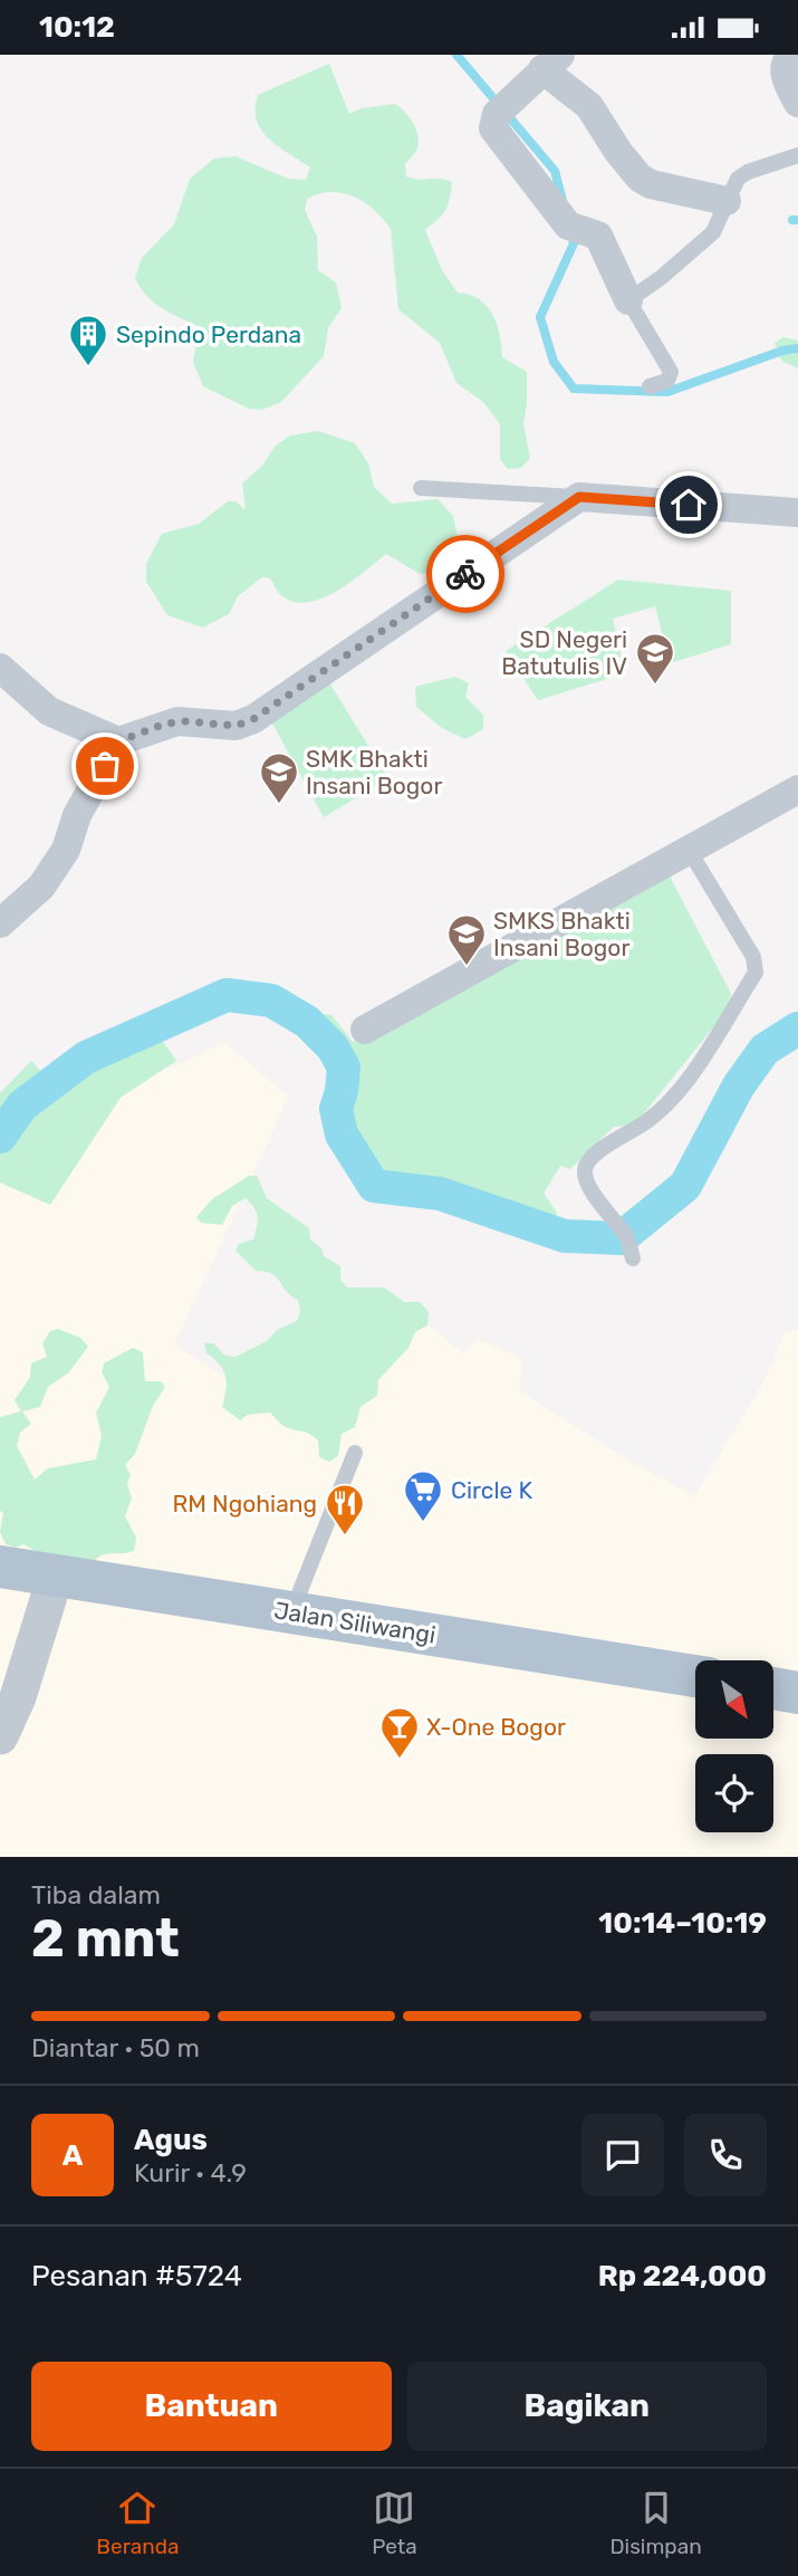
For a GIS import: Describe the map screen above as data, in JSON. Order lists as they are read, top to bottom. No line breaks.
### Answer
{"streets":{"main road":["Jalan Siliwangi"]},"places":{"building":["Sepindo Perdana"],"school or university":["SD Negeri Batutulis IV","SMK Bhakti Insani Bogor","SMKS Bhakti Insani Bogor"],"supermarket":["Circle K"],"restaurant":["RM Ngohiang"],"bar":["X-One Bogor"]},"north":"bottom right","page":{"status":"10:12","heading":["2 mnt","Tiba dalam","10:14–10:19"],"panel":["Agus","Kurir · 4.9","Pesanan #5724","Rp 224,000"],"bar":"Diantar · 50 m","round":"A","buttons":["Bantuan","Bagikan"],"tabs":["Beranda","Peta","Disimpan"]}}
